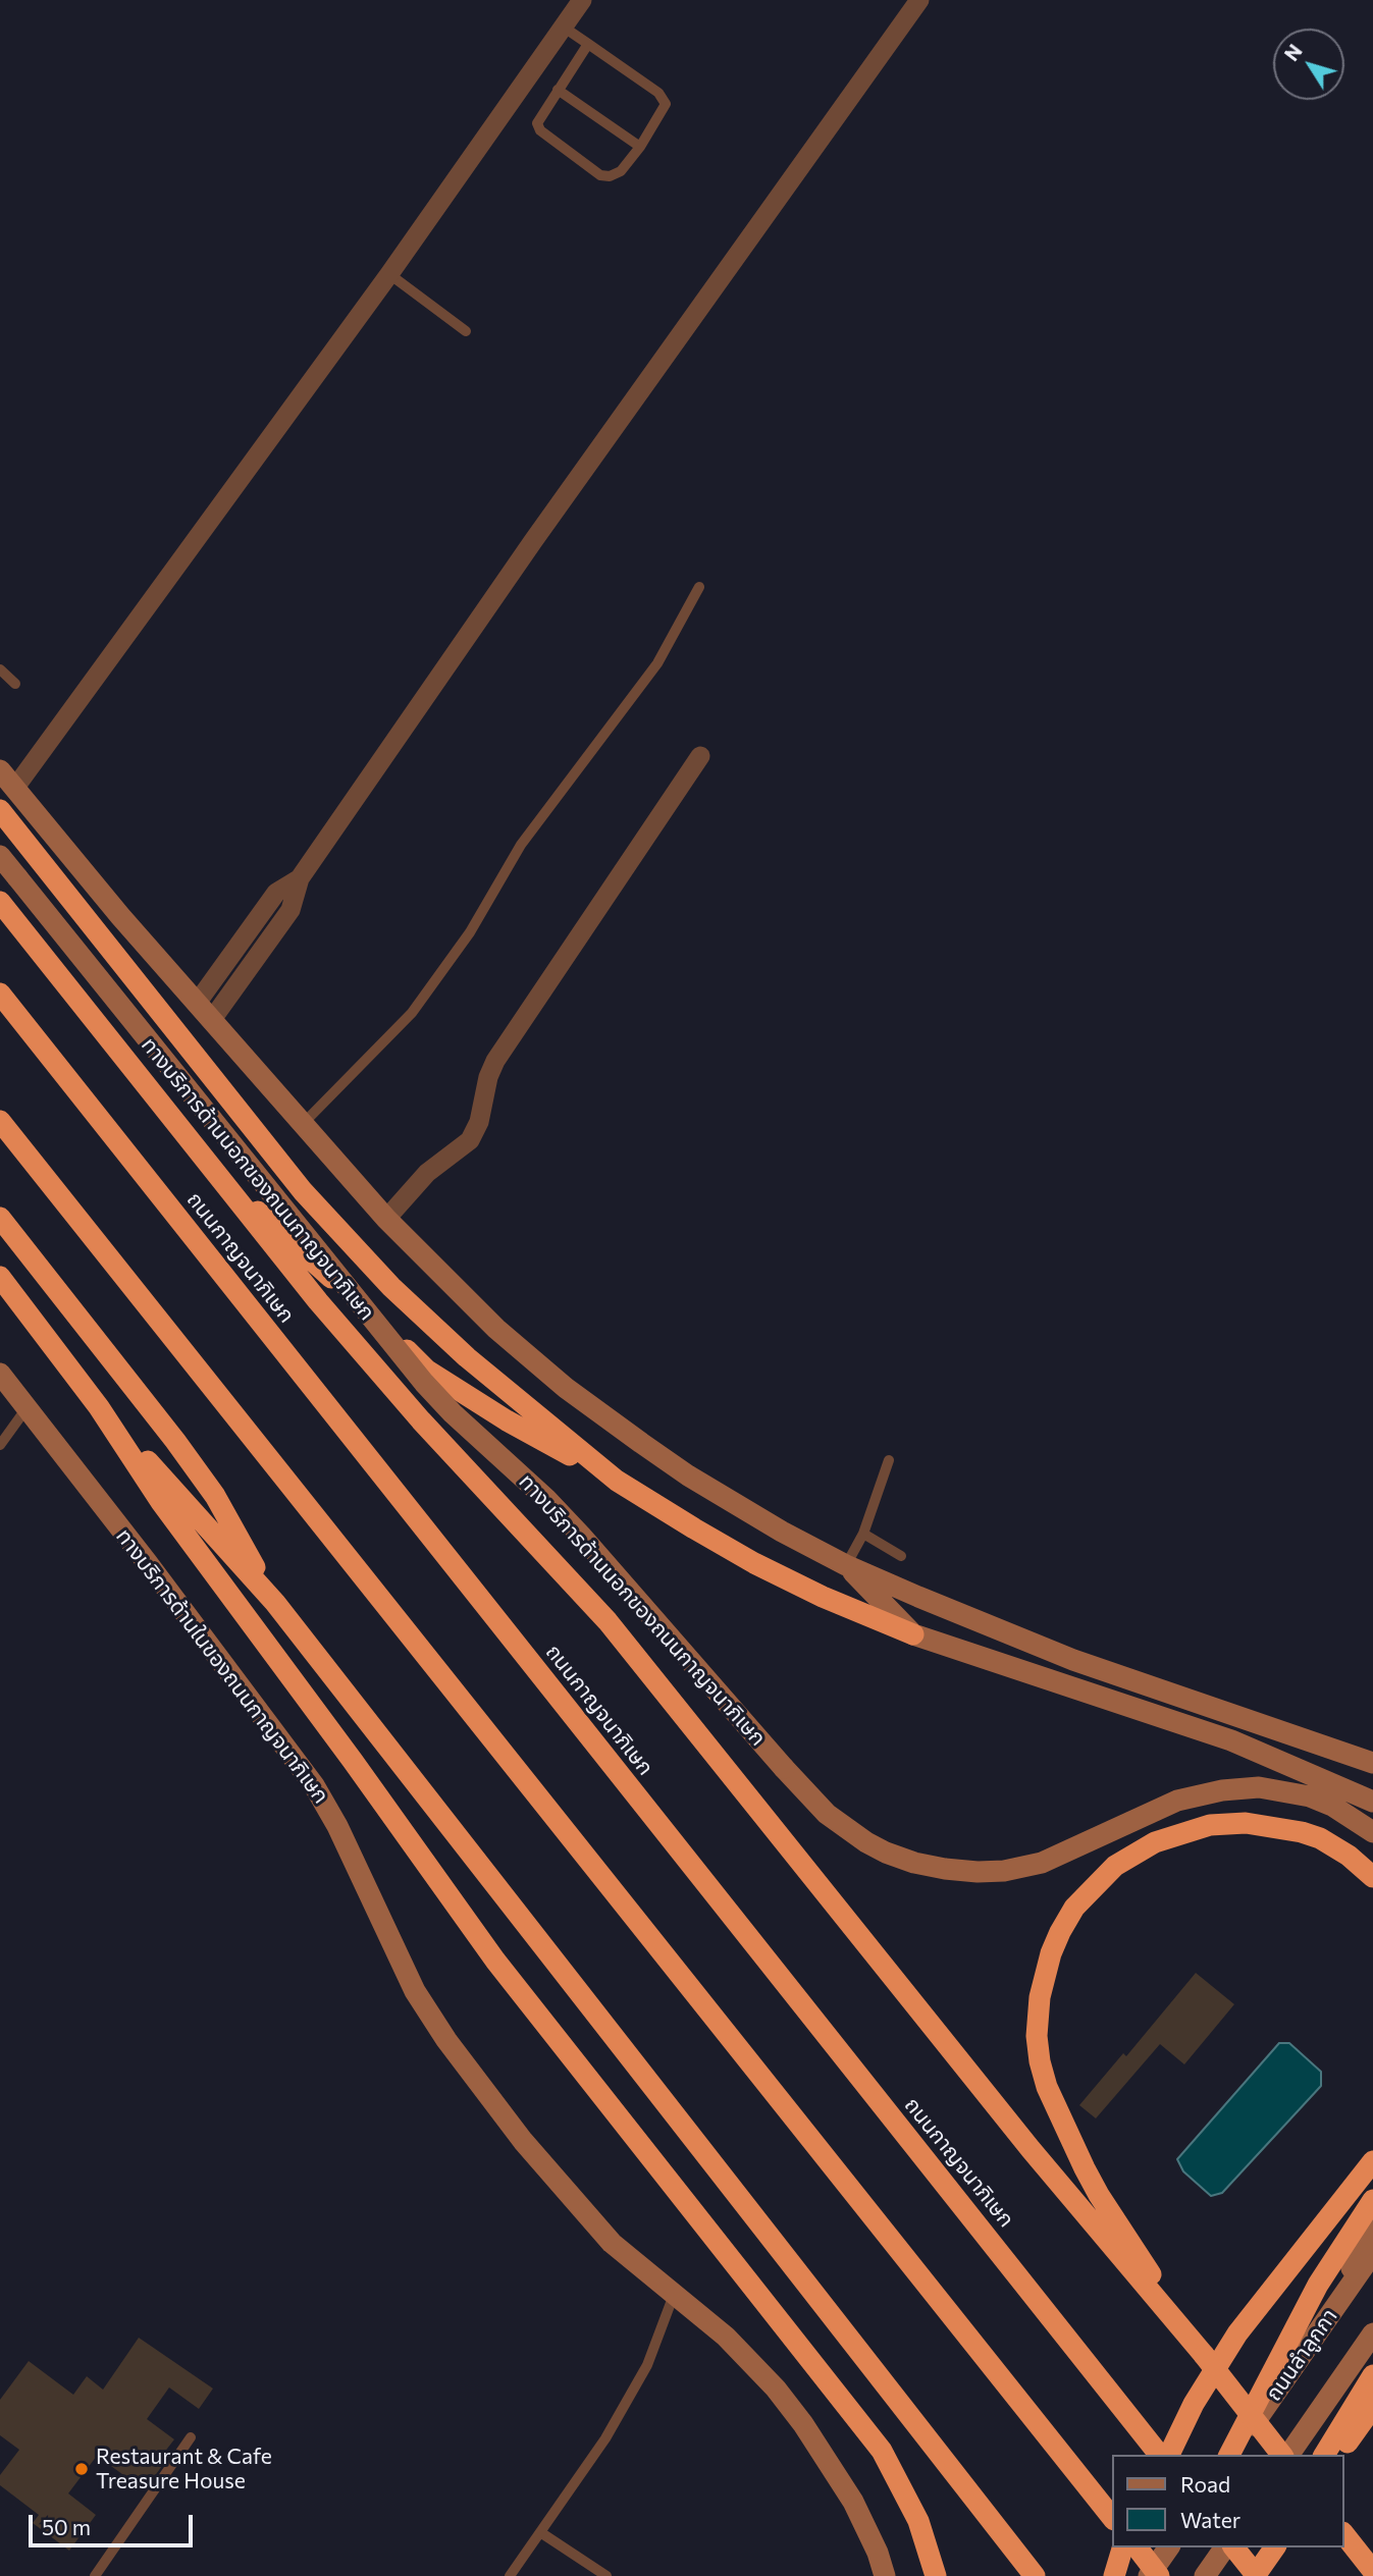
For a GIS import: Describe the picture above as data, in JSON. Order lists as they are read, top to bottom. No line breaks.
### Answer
{"streets":{"highway":["ถนนกาญจนาภิเษก"],"main road":["ทางบริการด้านนอกของถนนกาญจนาภิเษก","ทางบริการด้านในของถนนกาญจนาภิเษก","ถนนลำลูกกา"]},"places":["Restaurant & Cafe Treasure House"],"legend":["Road","Water"],"scale_bar":"50 m","north":"top left"}
